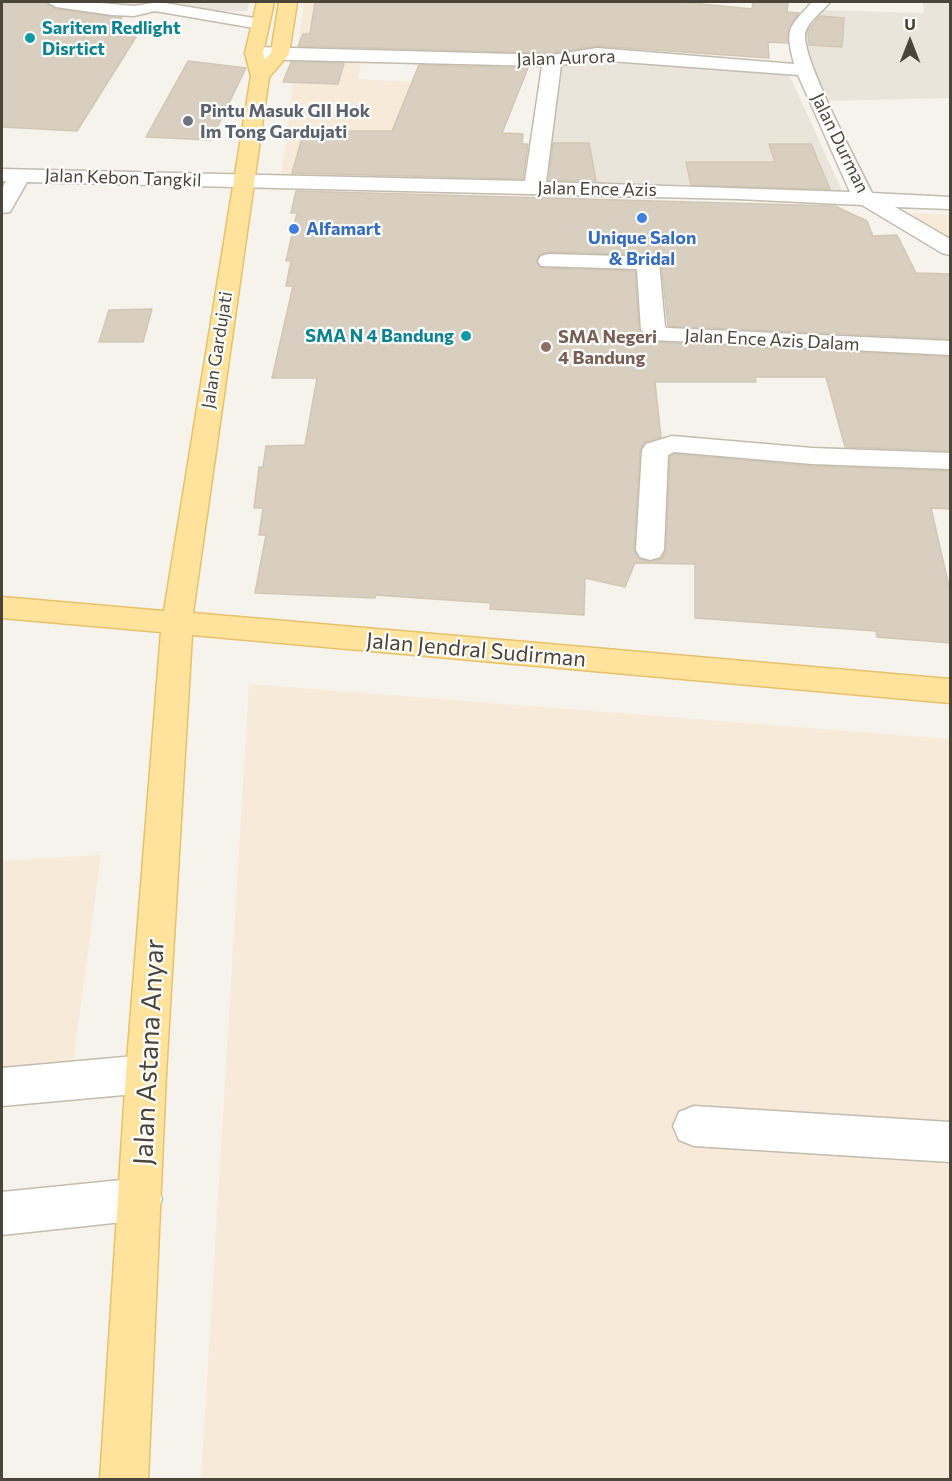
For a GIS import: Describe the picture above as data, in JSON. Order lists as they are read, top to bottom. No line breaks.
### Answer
{"streets":{"main road":["Jalan Gardujati","Jalan Jendral Sudirman","Jalan Astana Anyar"],"street":["Jalan Aurora","Jalan Durman","Jalan Kebon Tangkil","Jalan Ence Azis","Jalan Ence Azis Dalam"]},"crossings":[["Jalan Aurora","Jalan Durman"],["Jalan Aurora","Jalan Gardujati"],["Jalan Durman","Jalan Ence Azis"],["Jalan Kebon Tangkil","Jalan Ence Azis"],["Jalan Kebon Tangkil","Jalan Gardujati"],["Jalan Ence Azis","Jalan Gardujati"],["Jalan Gardujati","Jalan Jendral Sudirman"],["Jalan Gardujati","Jalan Astana Anyar"],["Jalan Jendral Sudirman","Jalan Astana Anyar"]],"places":["Saritem Redlight Disrtict","Pintu Masuk GII Hok Im Tong Gardujati","Unique Salon & Bridal","Alfamart","SMA N 4 Bandung","SMA Negeri 4 Bandung"],"north":"top"}
